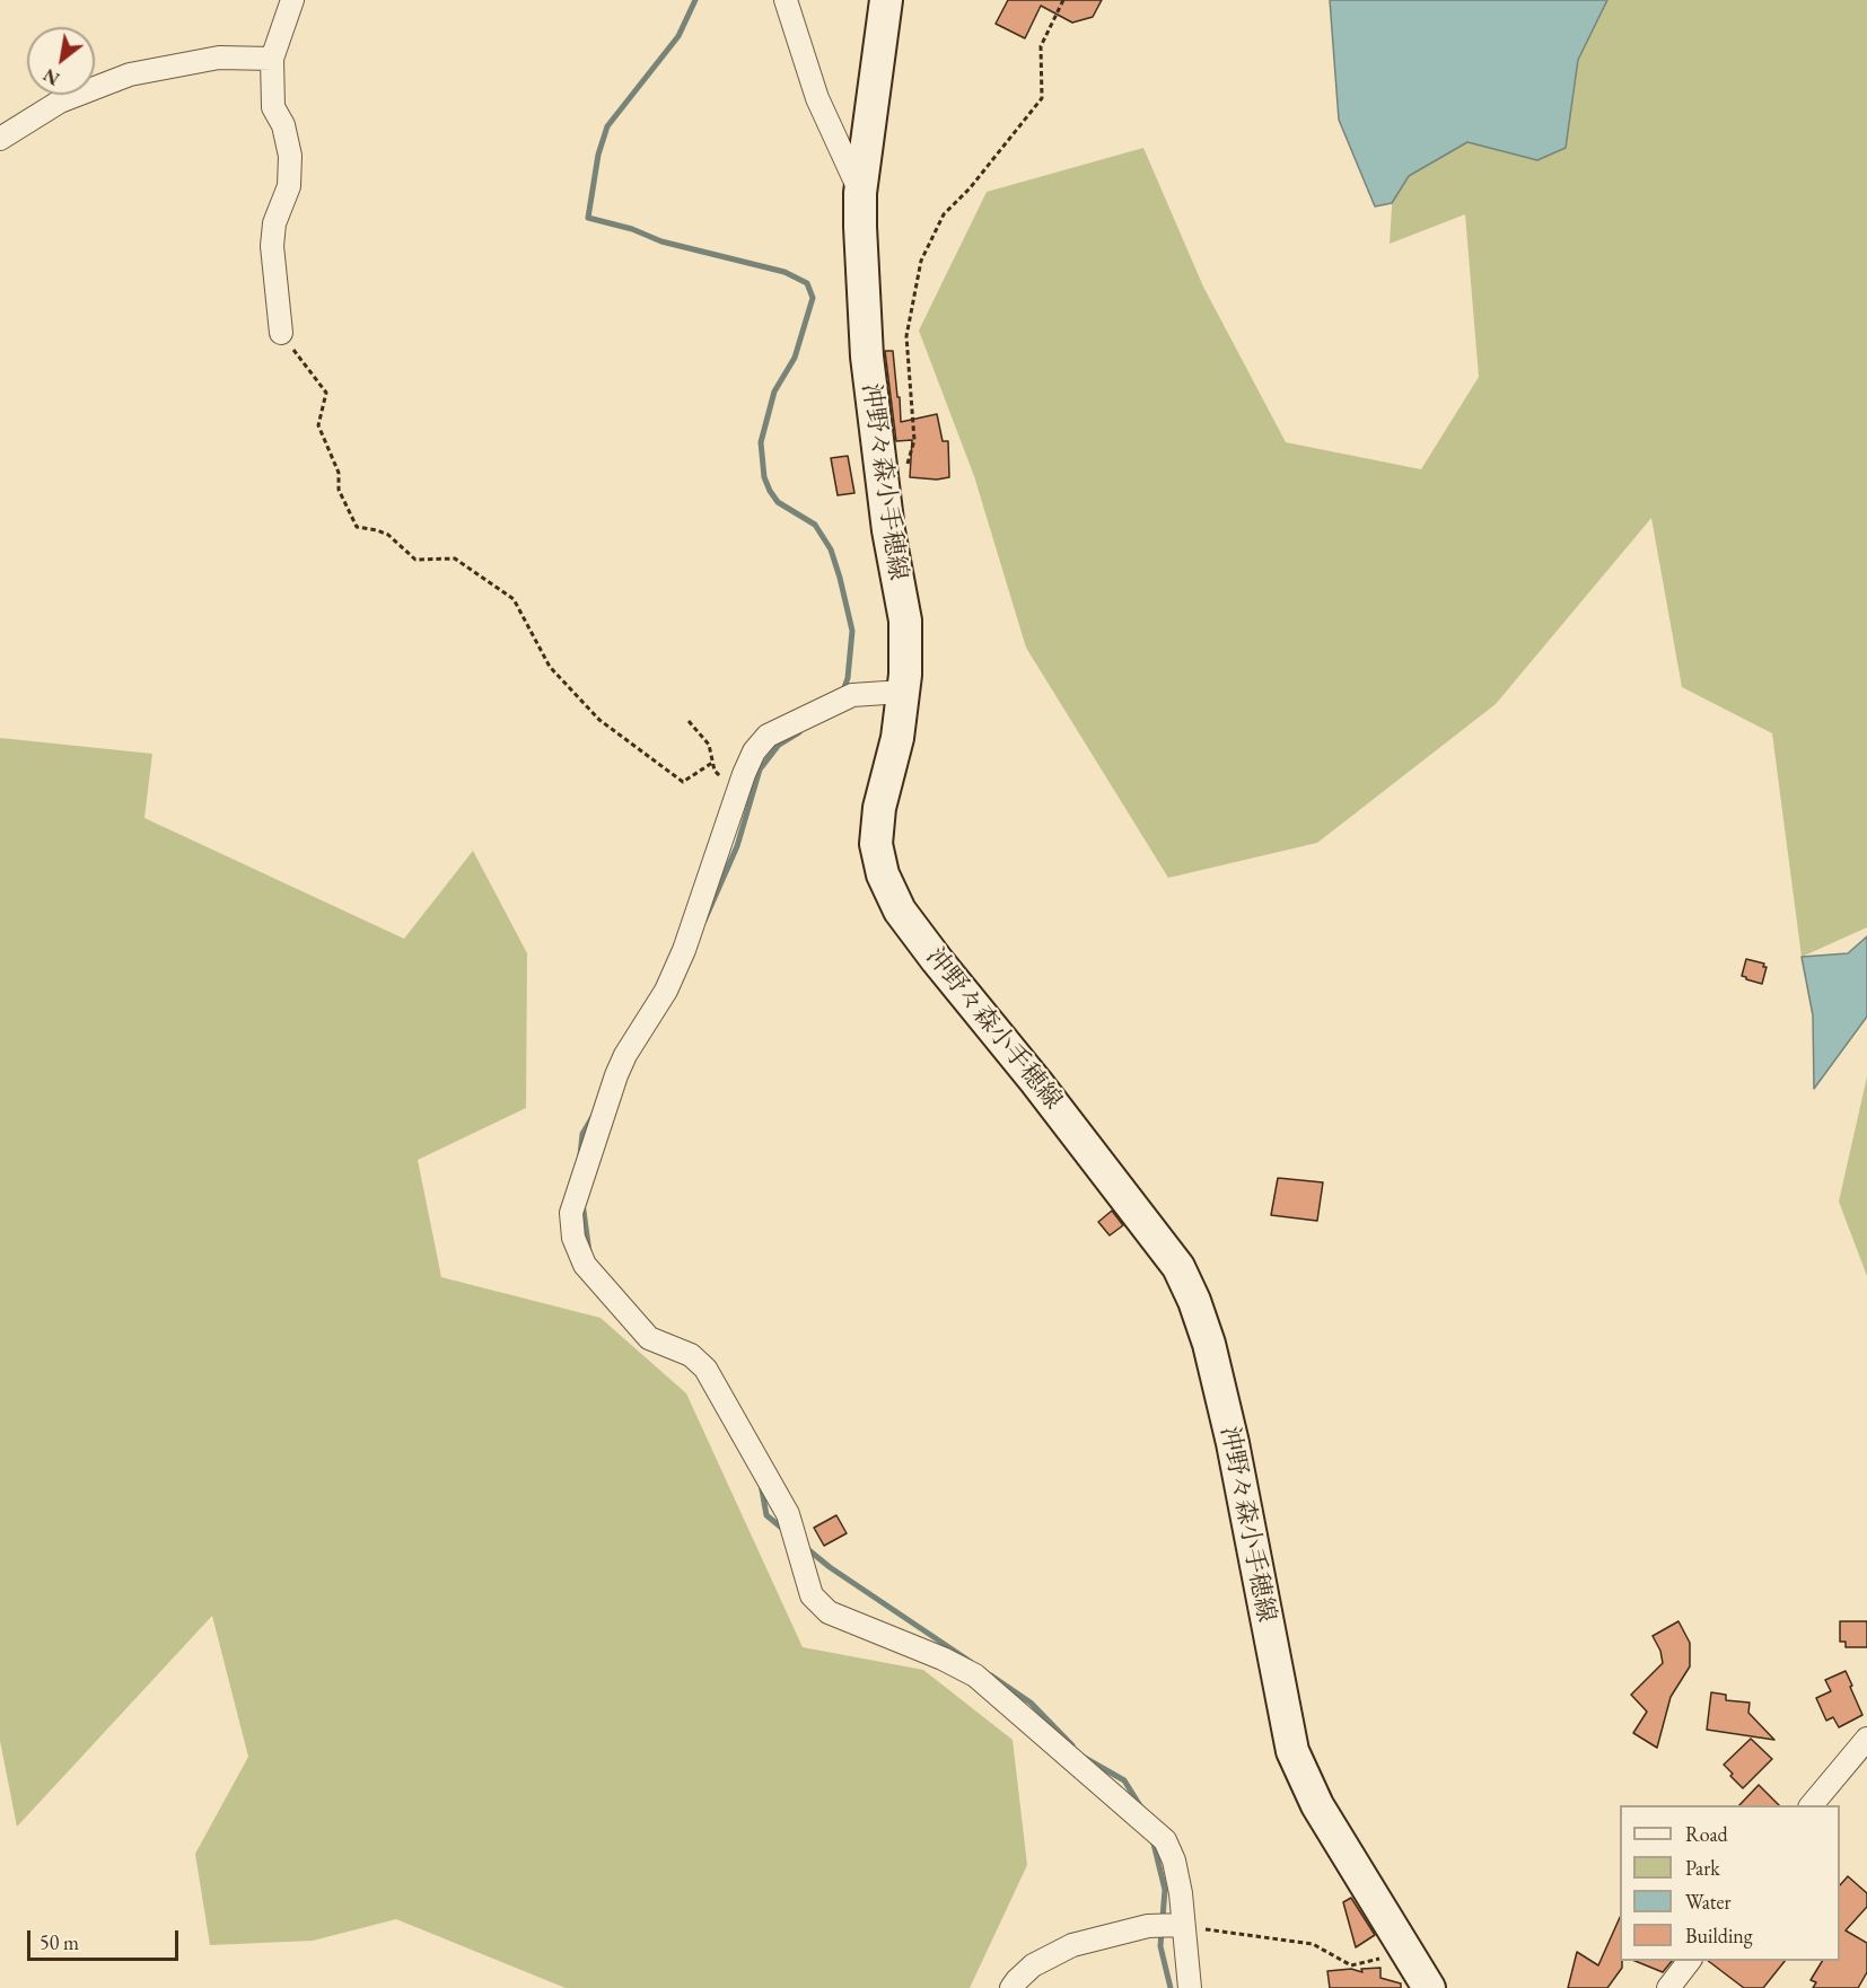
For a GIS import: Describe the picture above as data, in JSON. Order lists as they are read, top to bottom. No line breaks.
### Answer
{"streets":{"main road":["沖野々森小手穂線"]},"legend":["Road","Park","Water","Building"],"scale_bar":"50 m","north":"bottom left"}
